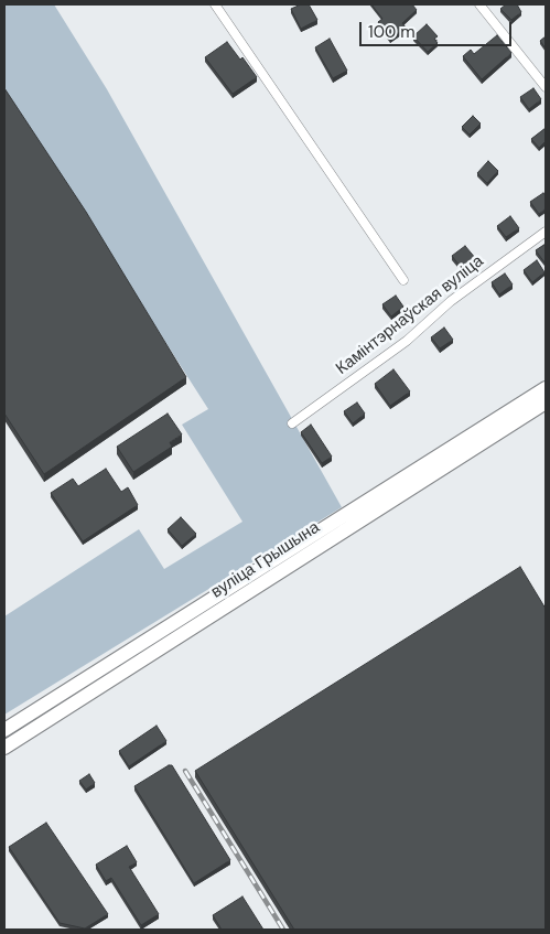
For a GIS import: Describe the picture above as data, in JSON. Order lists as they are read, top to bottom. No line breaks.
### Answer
{"streets":{"main road":["вуліца Грышына"],"street":["Камінтэрнаўская вуліца"]},"scale_bar":"100 m"}
